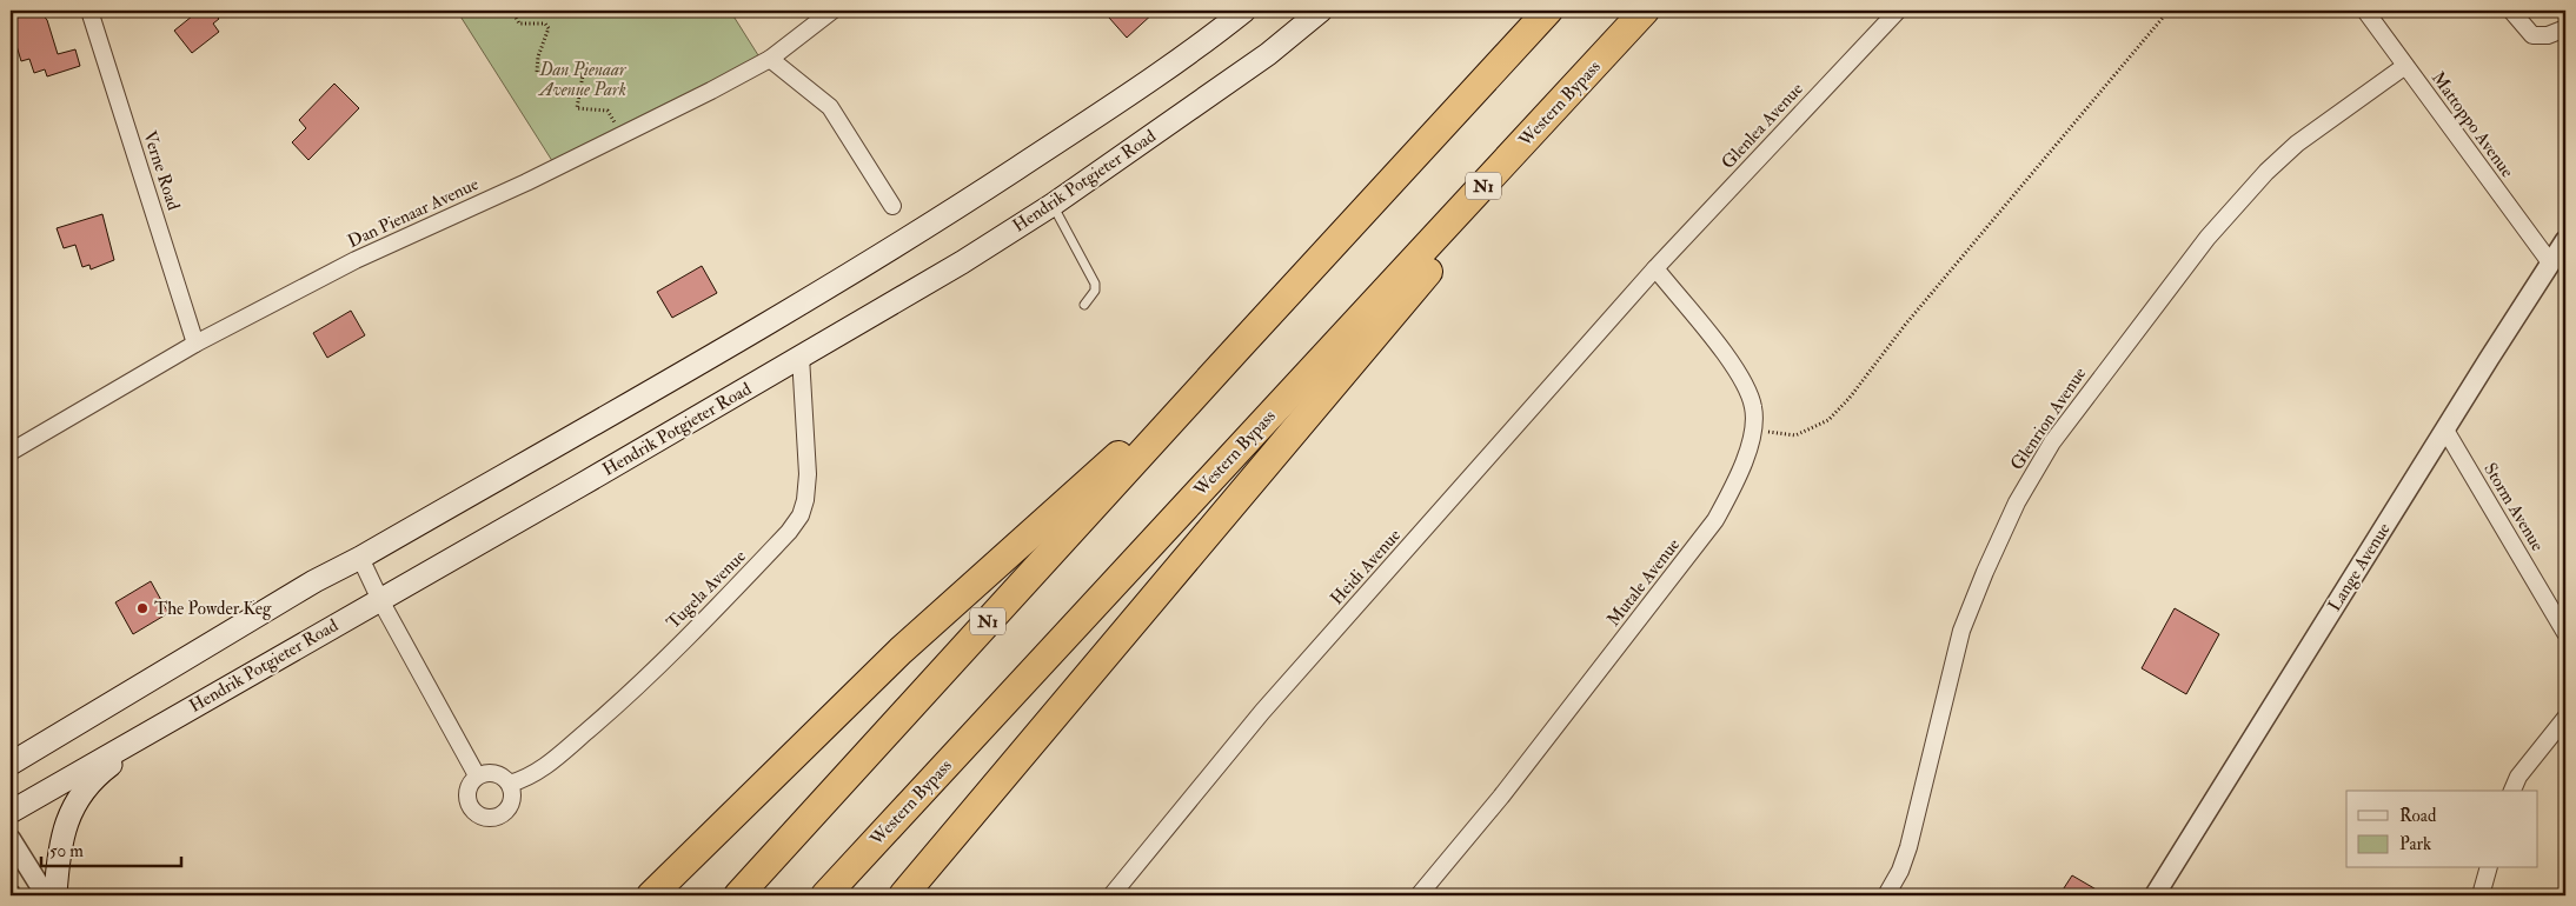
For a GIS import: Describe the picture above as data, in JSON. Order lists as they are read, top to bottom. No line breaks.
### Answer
{"streets":{"highway":["Western Bypass","N1"],"main road":["Hendrik Potgieter Road"],"street":["Mattoppo Avenue","Glenlea Avenue","Verne Road","Dan Pienaar Avenue","Glenrion Avenue","Storm Avenue","Heidi Avenue","Lange Avenue","Mutale Avenue","Tugela Avenue"]},"crossings":[["Mattoppo Avenue","Glenrion Avenue"],["Mattoppo Avenue","Lange Avenue"],["Glenlea Avenue","Heidi Avenue"],["Glenlea Avenue","Mutale Avenue"],["Verne Road","Dan Pienaar Avenue"],["Hendrik Potgieter Road","Tugela Avenue"],["Storm Avenue","Lange Avenue"],["Heidi Avenue","Mutale Avenue"]],"parks":["Dan Pienaar Avenue Park"],"places":["The Powder Keg"],"legend":["Road","Park"],"scale_bar":"50 m"}
